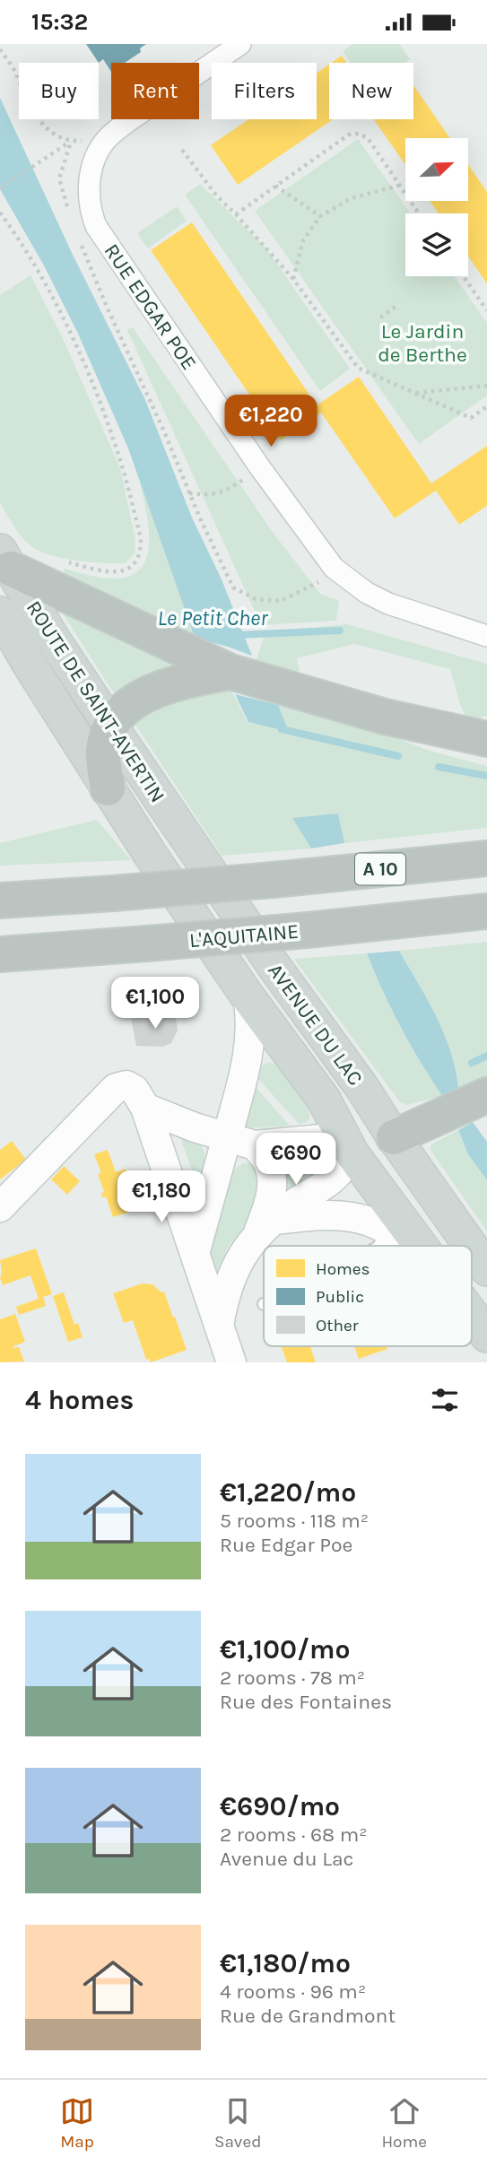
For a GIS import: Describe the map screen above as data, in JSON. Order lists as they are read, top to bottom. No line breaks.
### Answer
{"streets":{"highway":["A 10","L'AQUITAINE"],"main road":["ROUTE DE SAINT-AVERTIN","AVENUE DU LAC"],"street":["RUE EDGAR POE"]},"crossings":[["ROUTE DE SAINT-AVERTIN","AVENUE DU LAC"]],"water":["Le Petit Cher"],"parks":["Le Jardin de Berthe"],"legend":["Homes","Public","Other"],"north":"top right","page":{"status":"15:32","chip":["Buy","Rent","Filters","New"],"price":["€1,220","€1,100","€690","€1,180"],"heading":"4 homes","list":[{"name":"€1,220/mo","note":"5 rooms · 118 m² · Rue Edgar Poe"},{"name":"€1,100/mo","note":"2 rooms · 78 m² · Rue des Fontaines"},{"name":"€690/mo","note":"2 rooms · 68 m² · Avenue du Lac"},{"name":"€1,180/mo","note":"4 rooms · 96 m² · Rue de Grandmont"}],"tabs":["Map","Saved","Home"]}}
